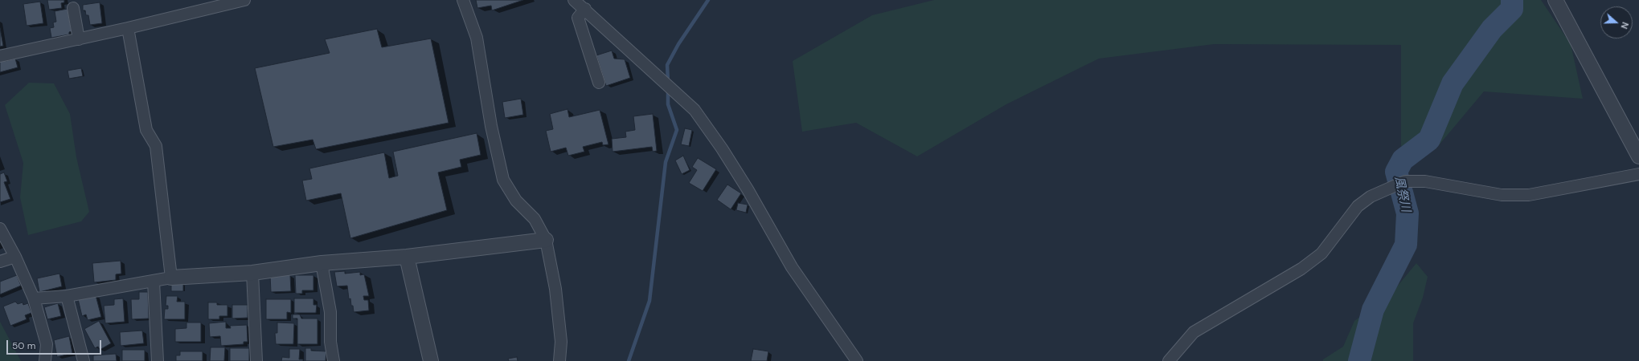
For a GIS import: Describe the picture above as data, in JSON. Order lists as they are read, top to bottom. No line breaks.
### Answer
{"water":["風祭川"],"scale_bar":"50 m","north":"right"}
